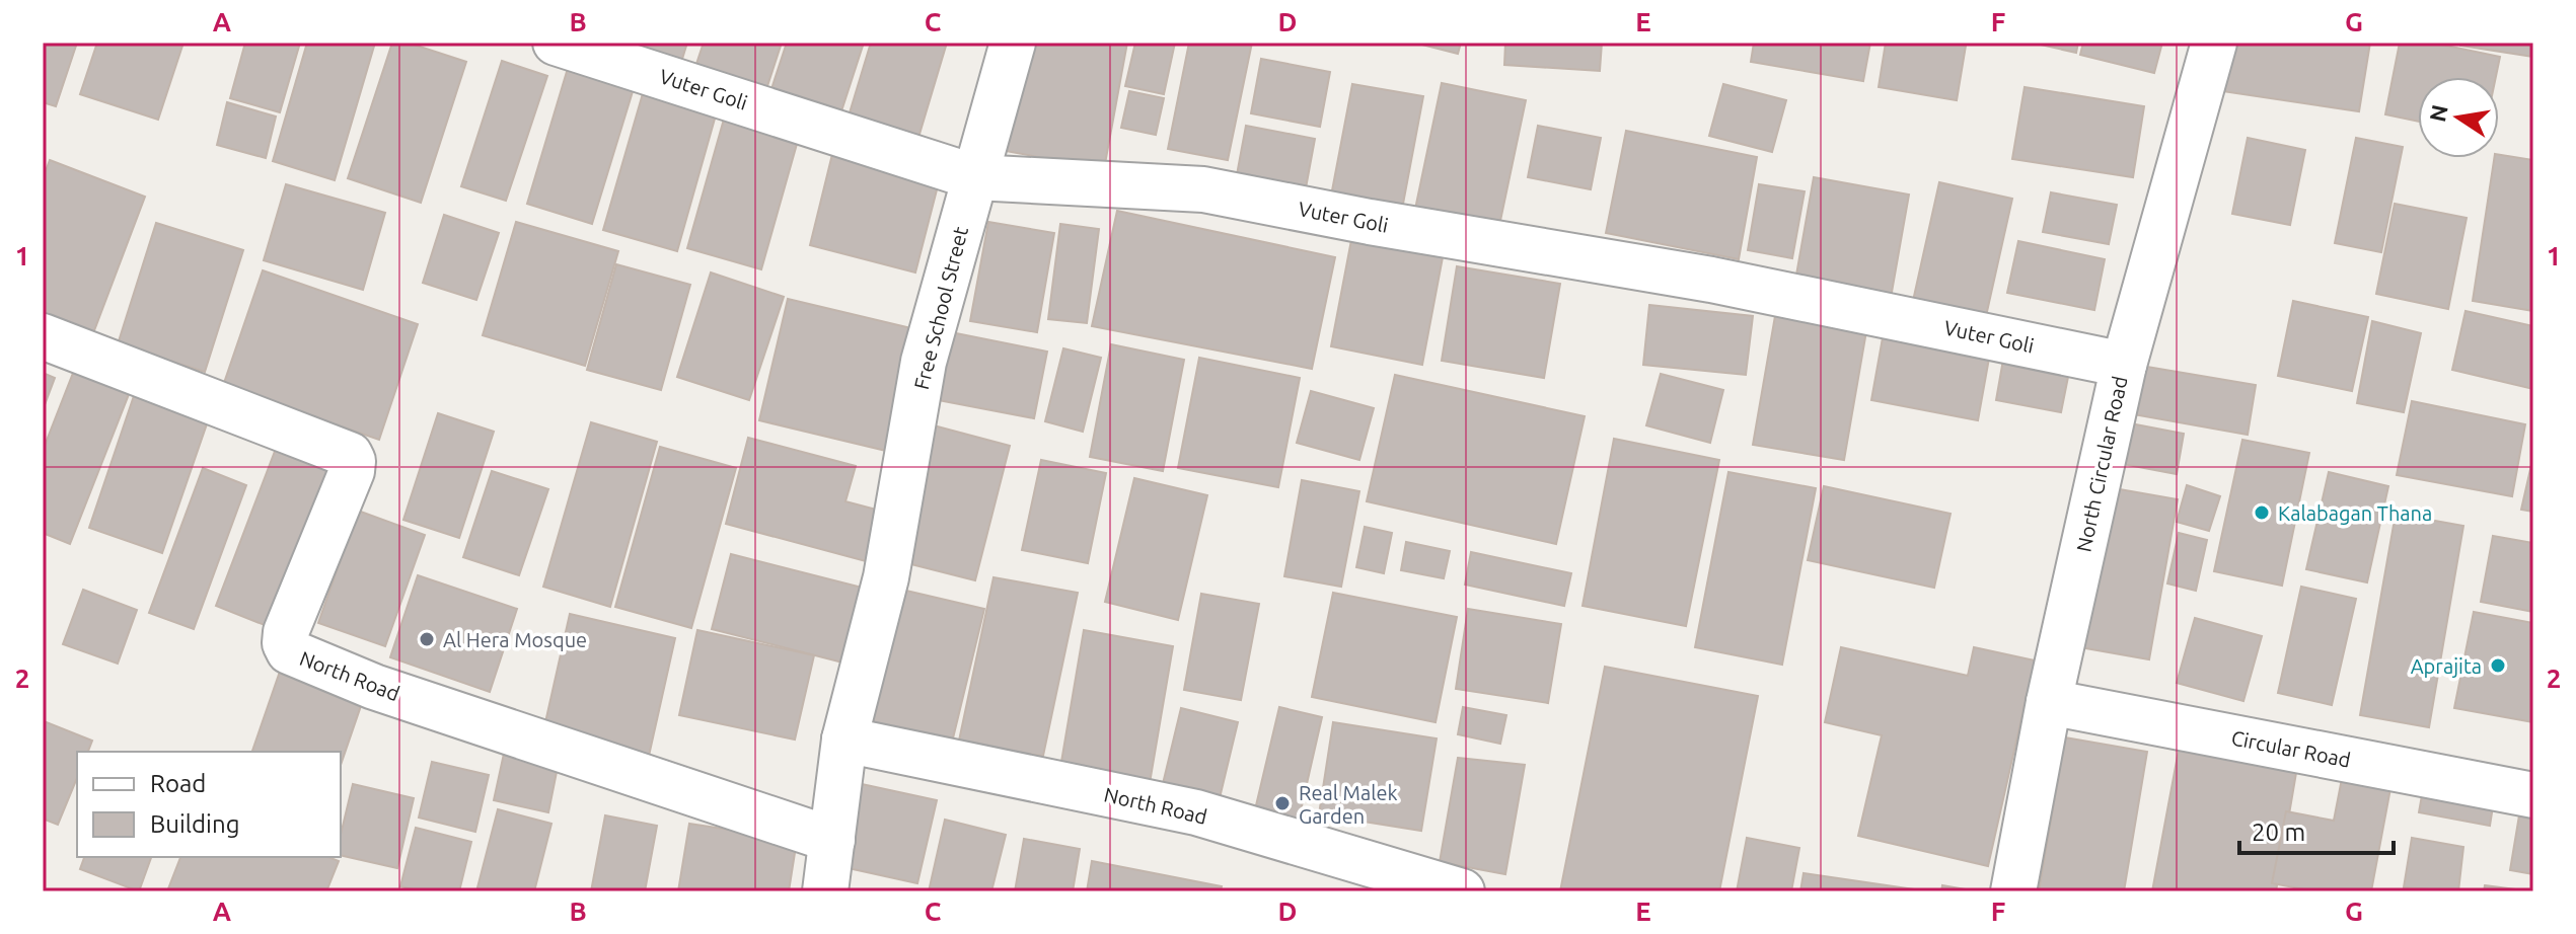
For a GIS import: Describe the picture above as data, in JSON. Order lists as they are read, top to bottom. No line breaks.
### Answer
{"streets":{"street":["Vuter Goli","Free School Street","North Circular Road","North Road","Circular Road"]},"crossings":[["Vuter Goli","Free School Street"],["Vuter Goli","North Circular Road"],["Free School Street","North Road"],["North Circular Road","Circular Road"]],"places":["Kalabagan Thana","Al Hera Mosque","Aprajita","Real Malek Garden"],"legend":["Road","Building"],"scale_bar":"20 m","north":"left","grid":{"columns":["A","B","C","D","E","F","G"],"rows":["1","2"]}}
